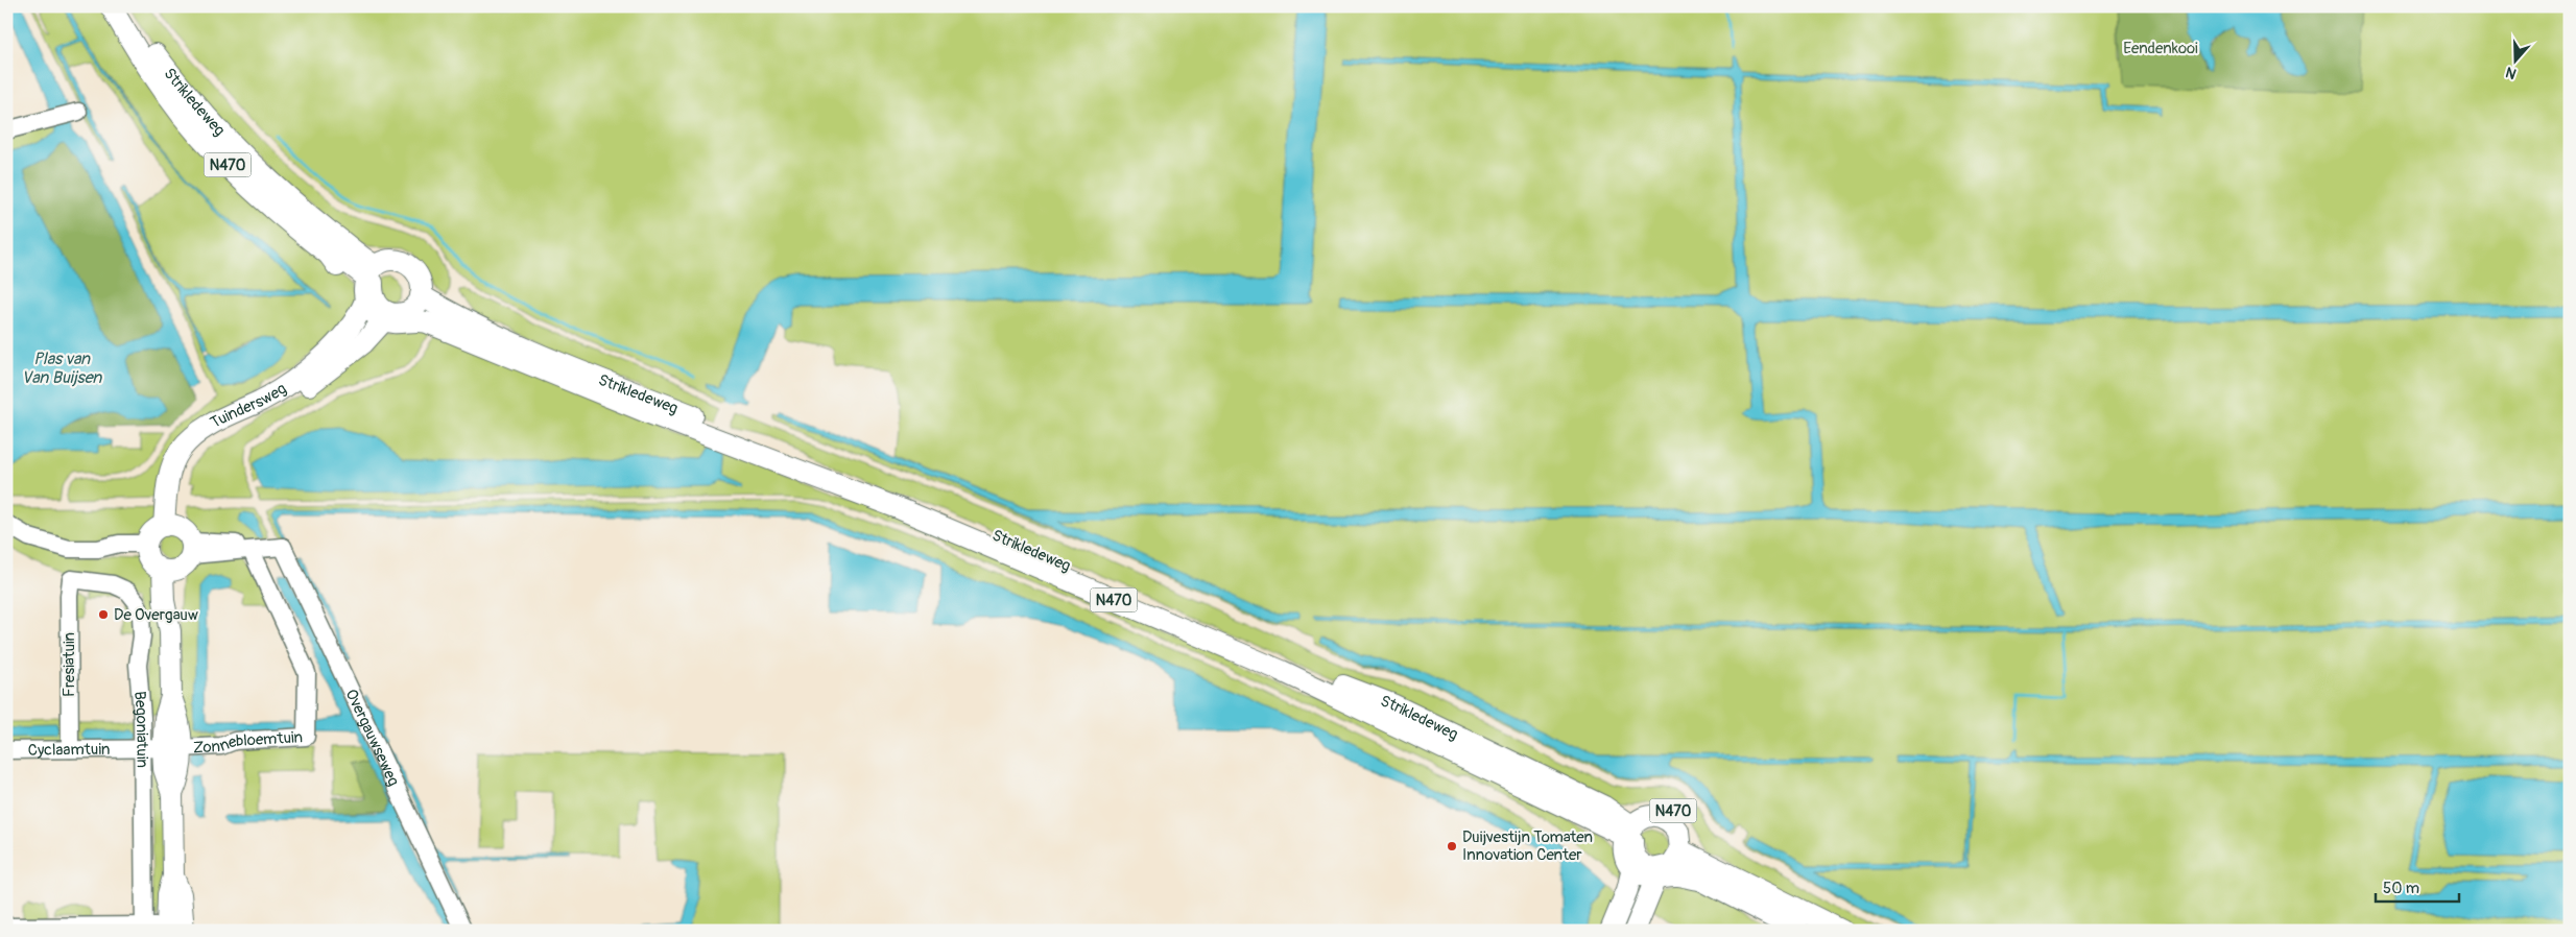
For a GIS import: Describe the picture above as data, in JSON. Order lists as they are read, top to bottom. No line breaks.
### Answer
{"streets":{"main road":["Strikledeweg","N470","Tuindersweg"],"street":["Fresiatuin","Begoniatuin","Overgauwseweg","Zonnebloemtuin","Cyclaamtuin"]},"crossings":[["Strikledeweg","N470"],["Strikledeweg","Tuindersweg"],["Fresiatuin","Begoniatuin"],["Fresiatuin","Cyclaamtuin"],["Begoniatuin","Cyclaamtuin"],["Zonnebloemtuin","Cyclaamtuin"]],"water":["Plas van Van Buijsen"],"parks":["Eendenkooi"],"places":["De Overgauw","Duijvestijn Tomaten Innovation Center"],"scale_bar":"50 m","north":"bottom"}
